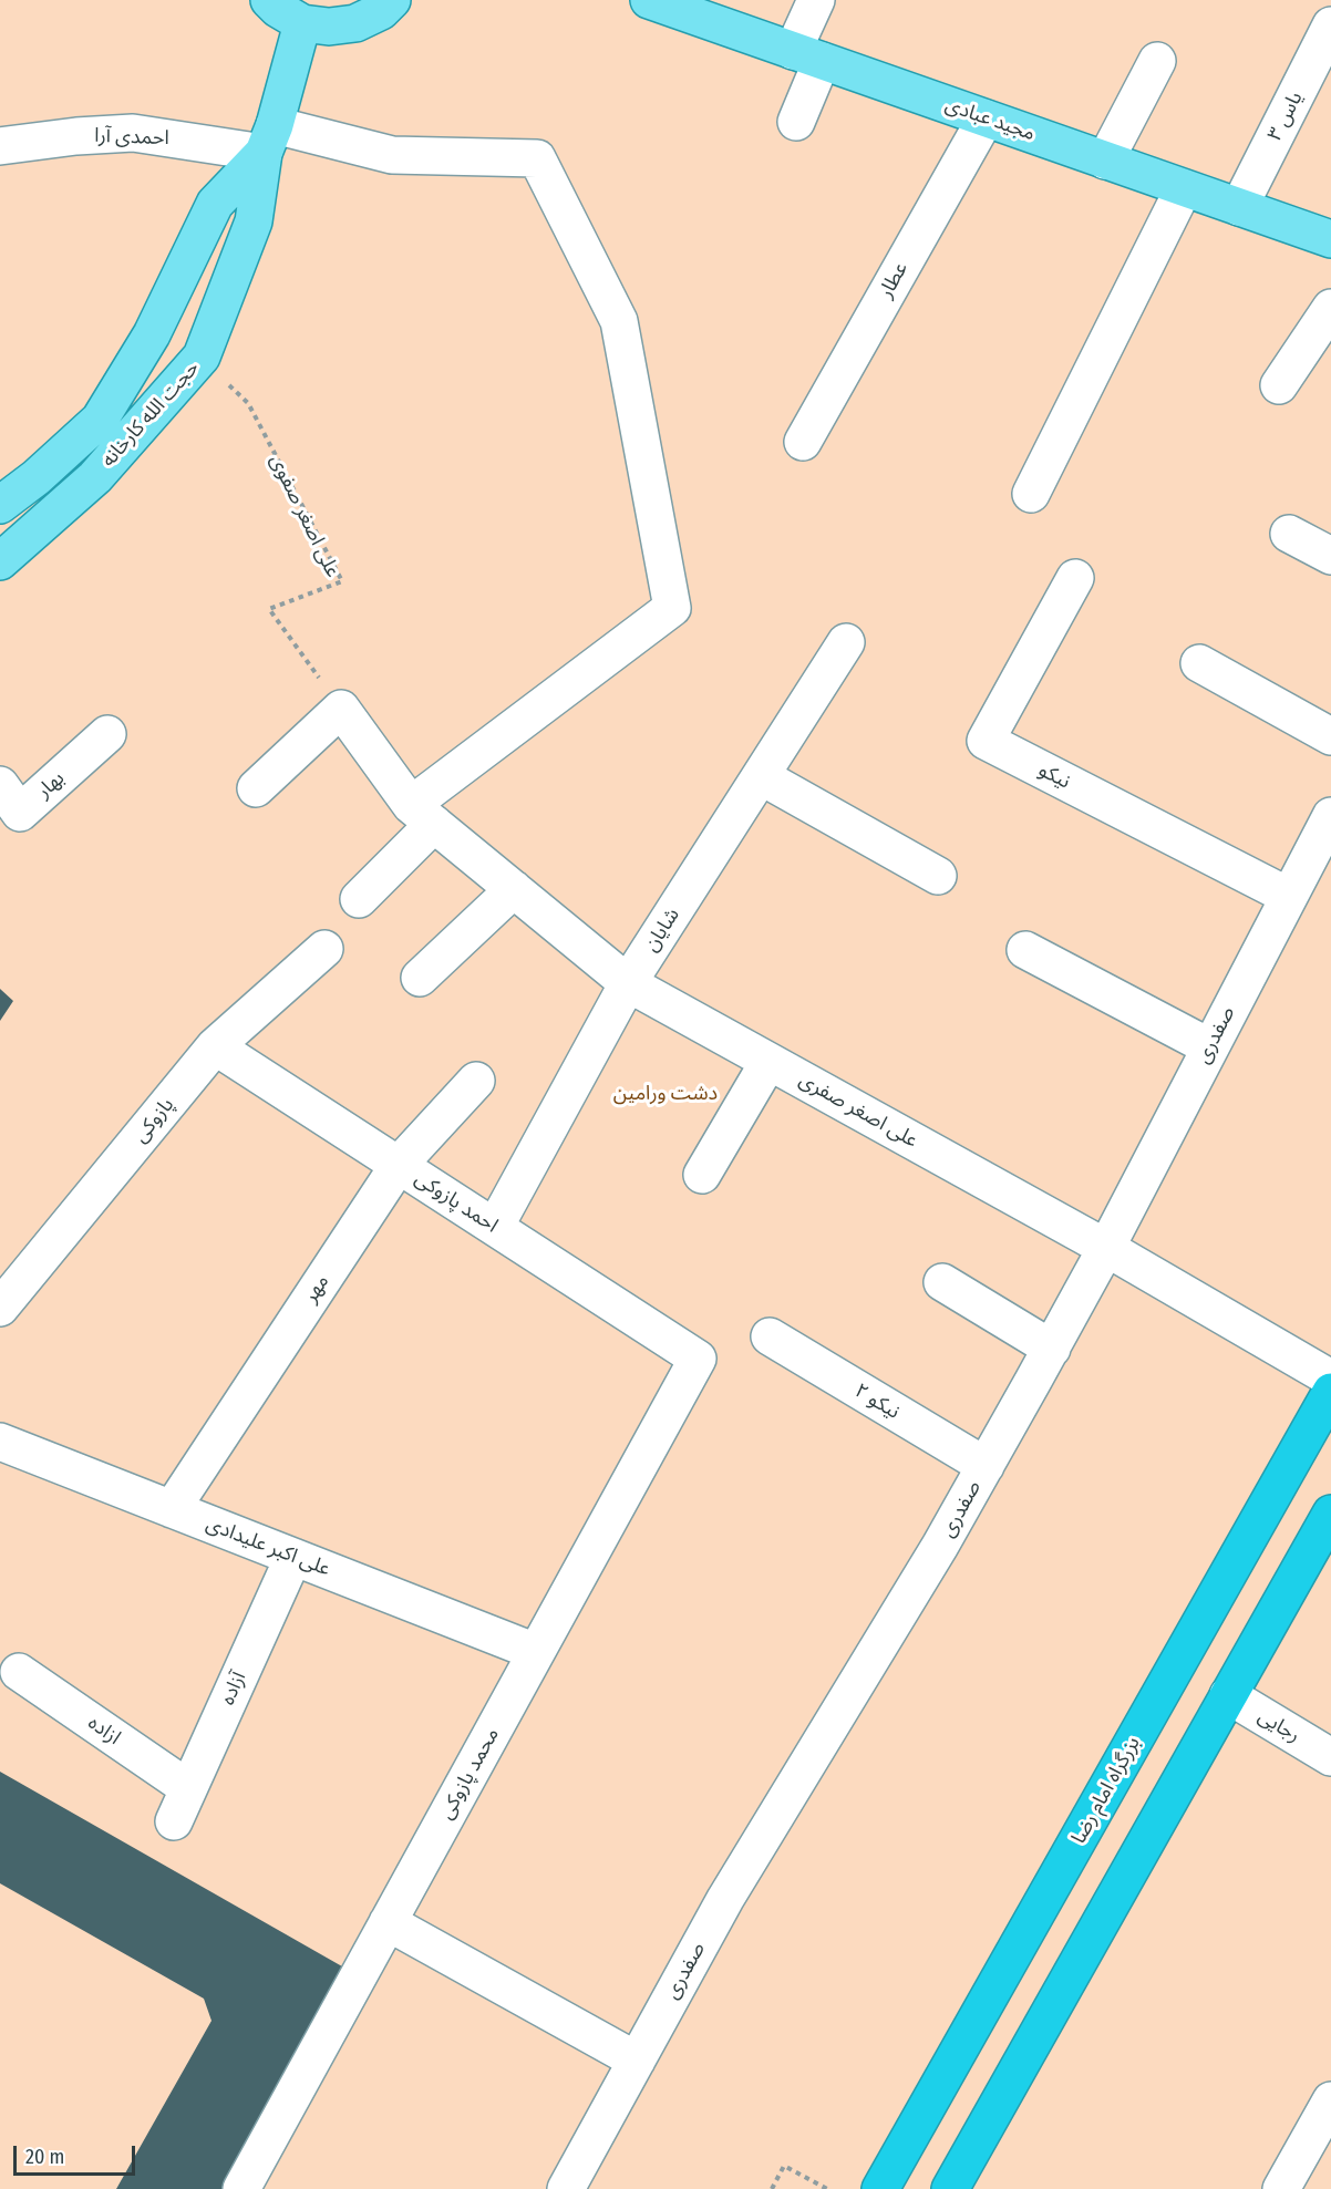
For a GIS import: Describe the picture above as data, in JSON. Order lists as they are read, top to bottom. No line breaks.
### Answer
{"streets":{"highway":["بزرگراه امام رضا"],"main road":["مجید عبادی","حجت الله کارخانه"],"street":["یاس ۳","احمدی آرا","عطار","نیکو","بهار","شایان","صفدری","علی اصغر صفری","پازوکی","احمد پازوکی","مهر","نیکو ۲","علی اکبر علیدادی","آزاده","رجایی","ازاده","محمد پازوکی"],"path":["علی اصغر صفوی"]},"crossings":[["یاس ۳","مجید عبادی"],["مجید عبادی","عطار"],["احمدی آرا","حجت الله کارخانه"],["احمدی آرا","علی اصغر صفری"],["حجت الله کارخانه","علی اصغر صفوی"],["نیکو","صفدری"],["شایان","علی اصغر صفری"],["شایان","احمد پازوکی"],["صفدری","علی اصغر صفری"],["صفدری","نیکو ۲"],["پازوکی","احمد پازوکی"],["احمد پازوکی","مهر"],["احمد پازوکی","محمد پازوکی"],["مهر","علی اکبر علیدادی"],["علی اکبر علیدادی","آزاده"],["علی اکبر علیدادی","محمد پازوکی"],["آزاده","ازاده"]],"parks":["دشت ورامین"],"scale_bar":"20 m"}
